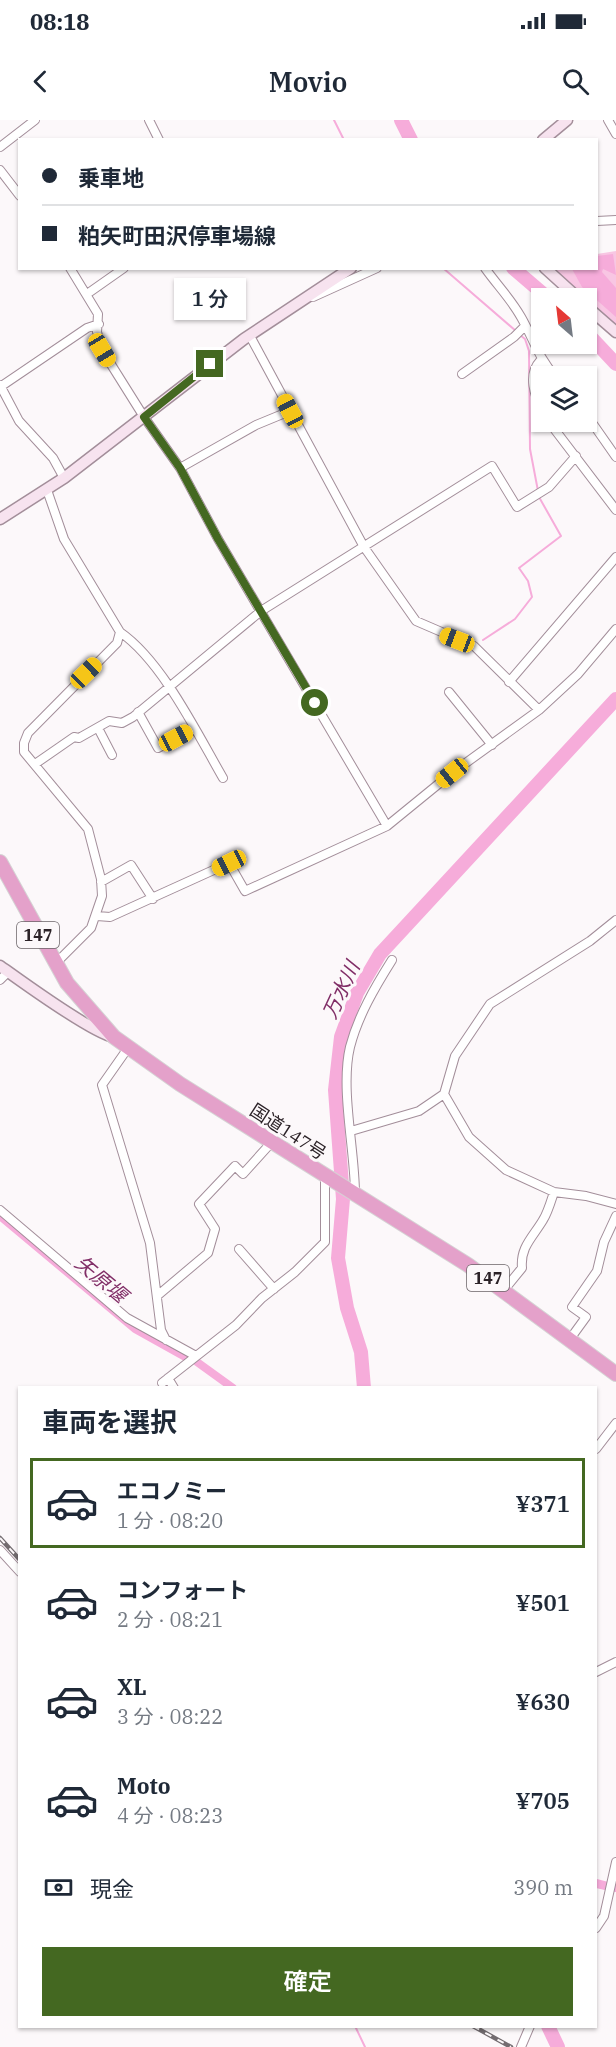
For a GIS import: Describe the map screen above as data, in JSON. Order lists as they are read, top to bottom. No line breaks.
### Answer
{"streets":{"highway":["147","国道147号"]},"water":["万水川","矢原堰"],"north":"top left","page":{"status":"08:18","header":"Movio","banner":["乗車地","粕矢町田沢停車場線"],"bubble":"1 分","heading":"車両を選択","list":[{"name":"エコノミー","note":"1 分 · 08:20","value":"¥371"},{"name":"コンフォート","note":"2 分 · 08:21","value":"¥501"},{"name":"XL","note":"3 分 · 08:22","value":"¥630"},{"name":"Moto","note":"4 分 · 08:23","value":"¥705"}],"pay":["現金","390 m"],"buttons":"確定"}}
